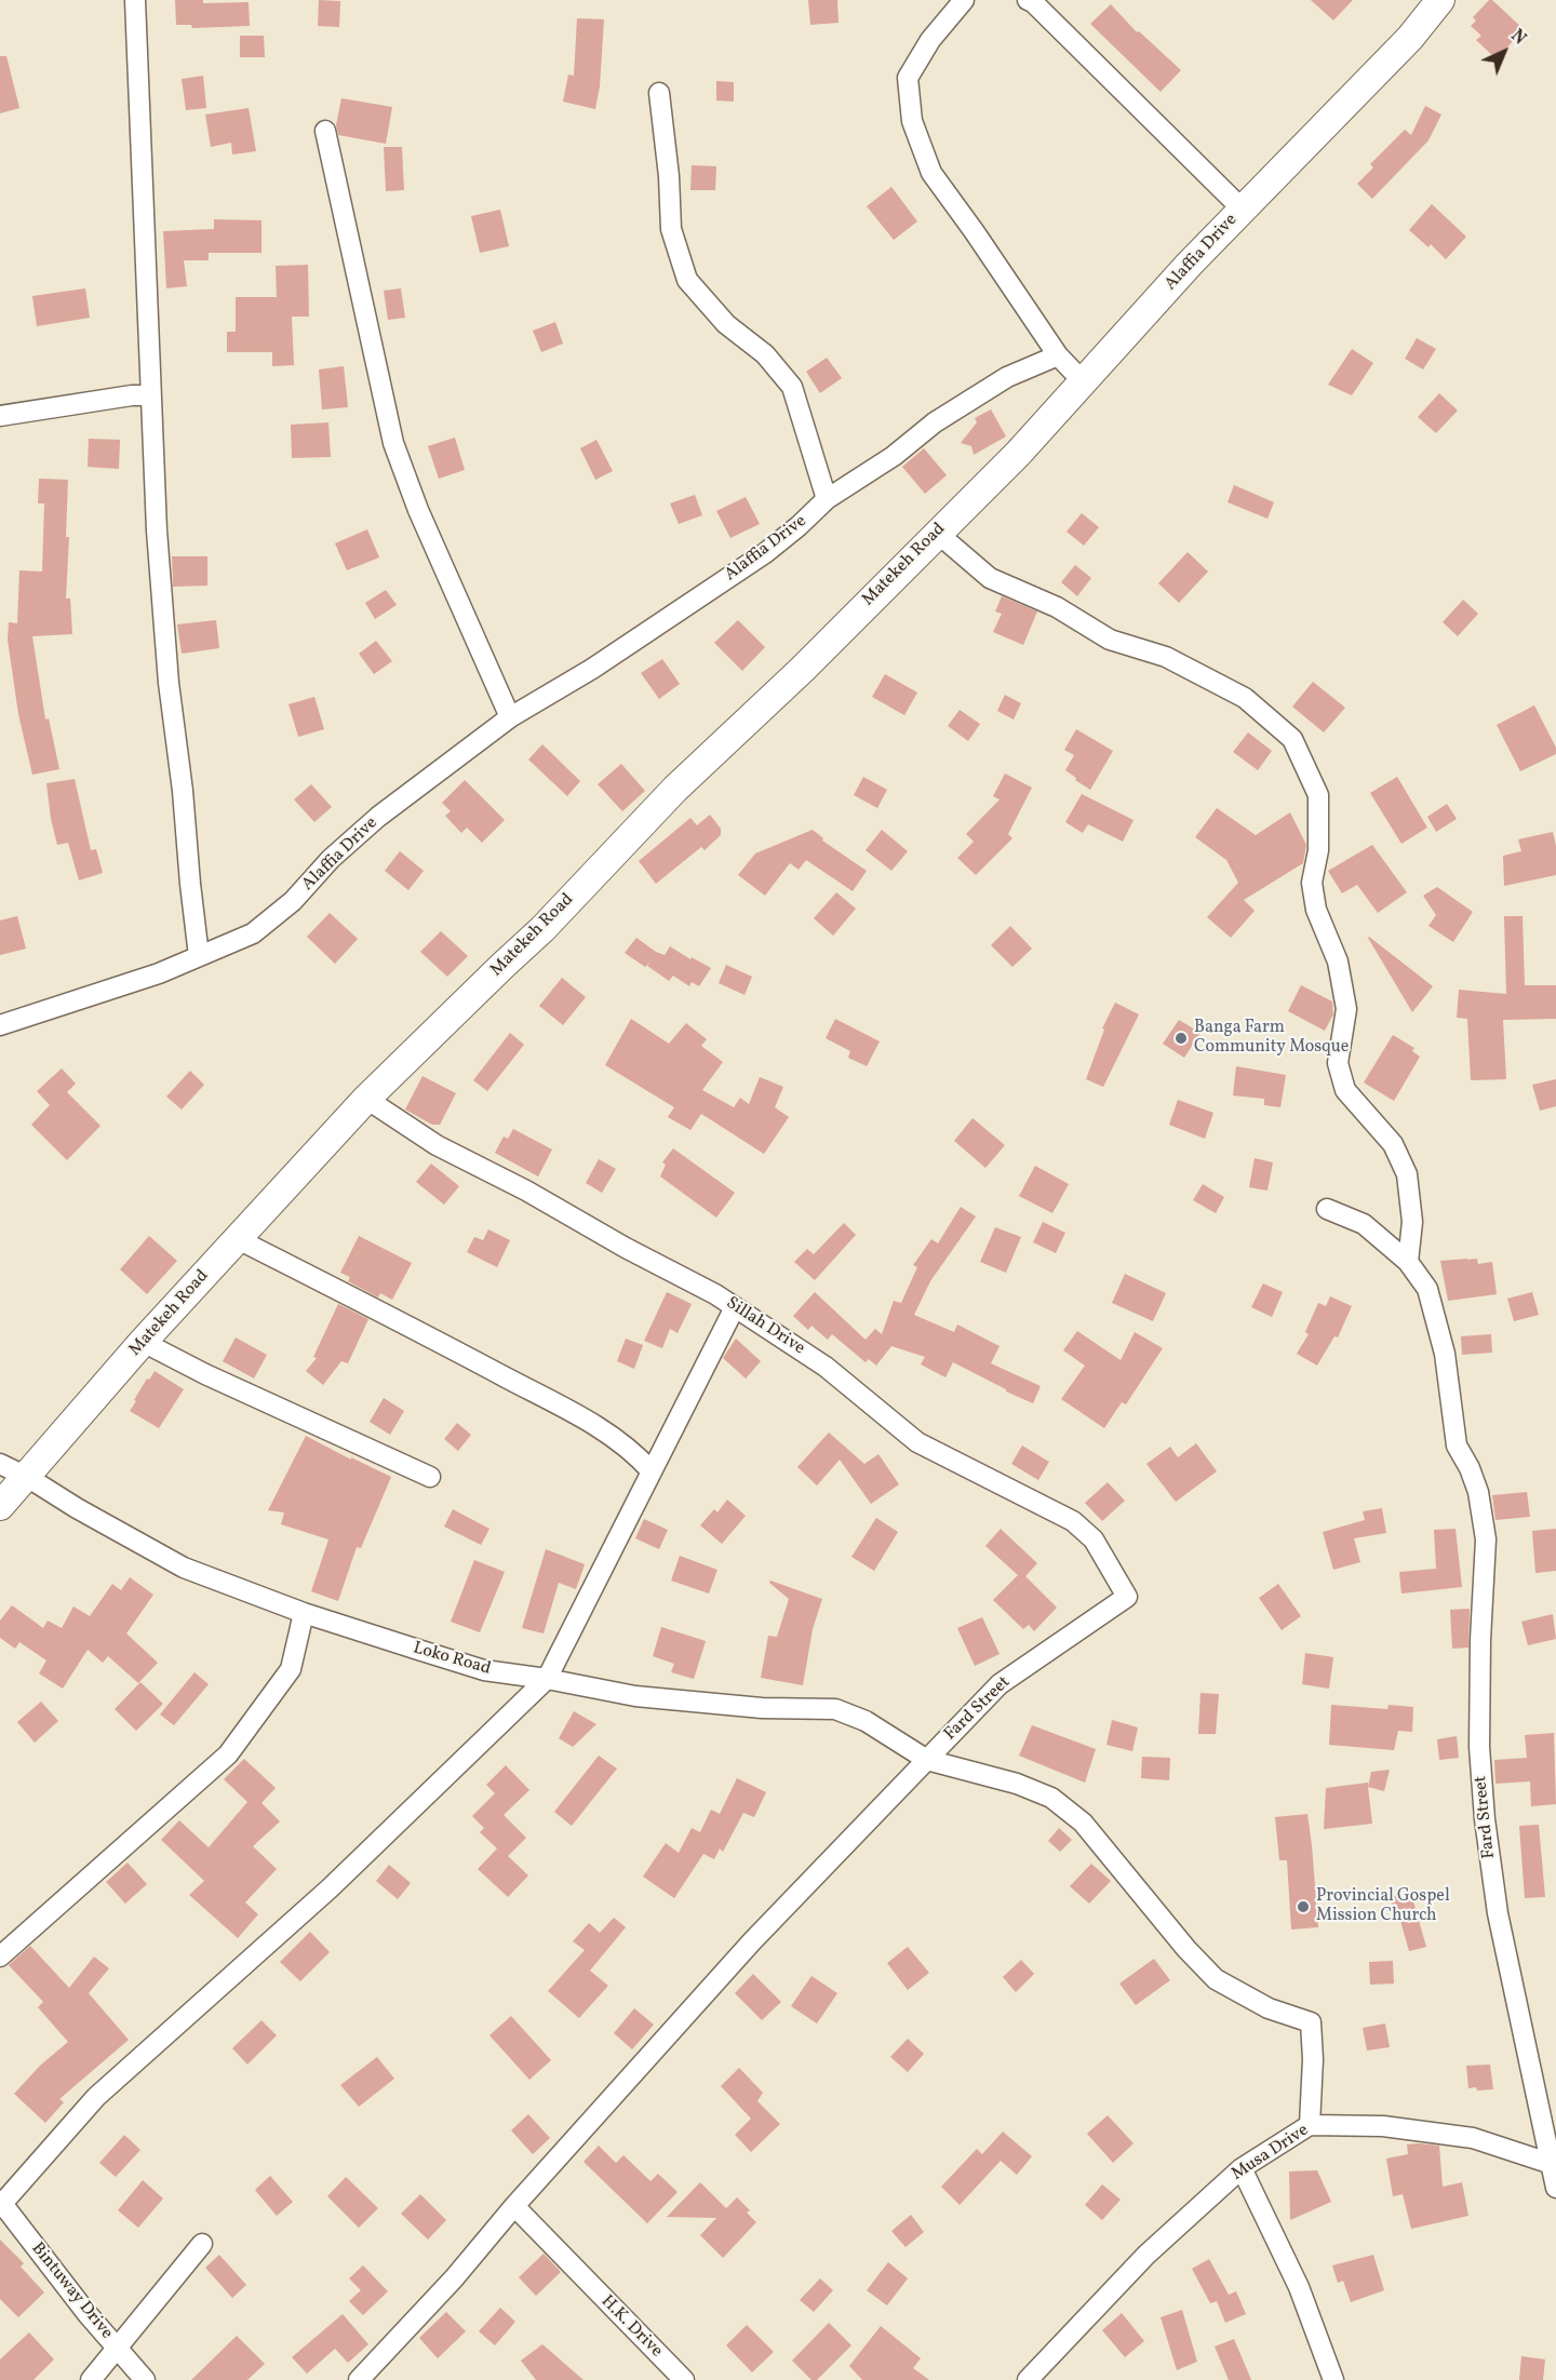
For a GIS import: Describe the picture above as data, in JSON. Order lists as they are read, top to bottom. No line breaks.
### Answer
{"streets":{"street":["Alaffia Drive","Matekeh Road","Sillah Drive","Loko Road","Fard Street","Musa Drive","Bintuway Drive","H.K. Drive"]},"crossings":[["Alaffia Drive","Matekeh Road"],["Matekeh Road","Sillah Drive"],["Matekeh Road","Loko Road"],["Sillah Drive","Fard Street"],["Loko Road","Fard Street"],["Loko Road","Musa Drive"],["Fard Street","Musa Drive"],["Fard Street","H.K. Drive"]],"places":["Banga Farm Community Mosque","Provincial Gospel Mission Church"],"north":"top right"}
